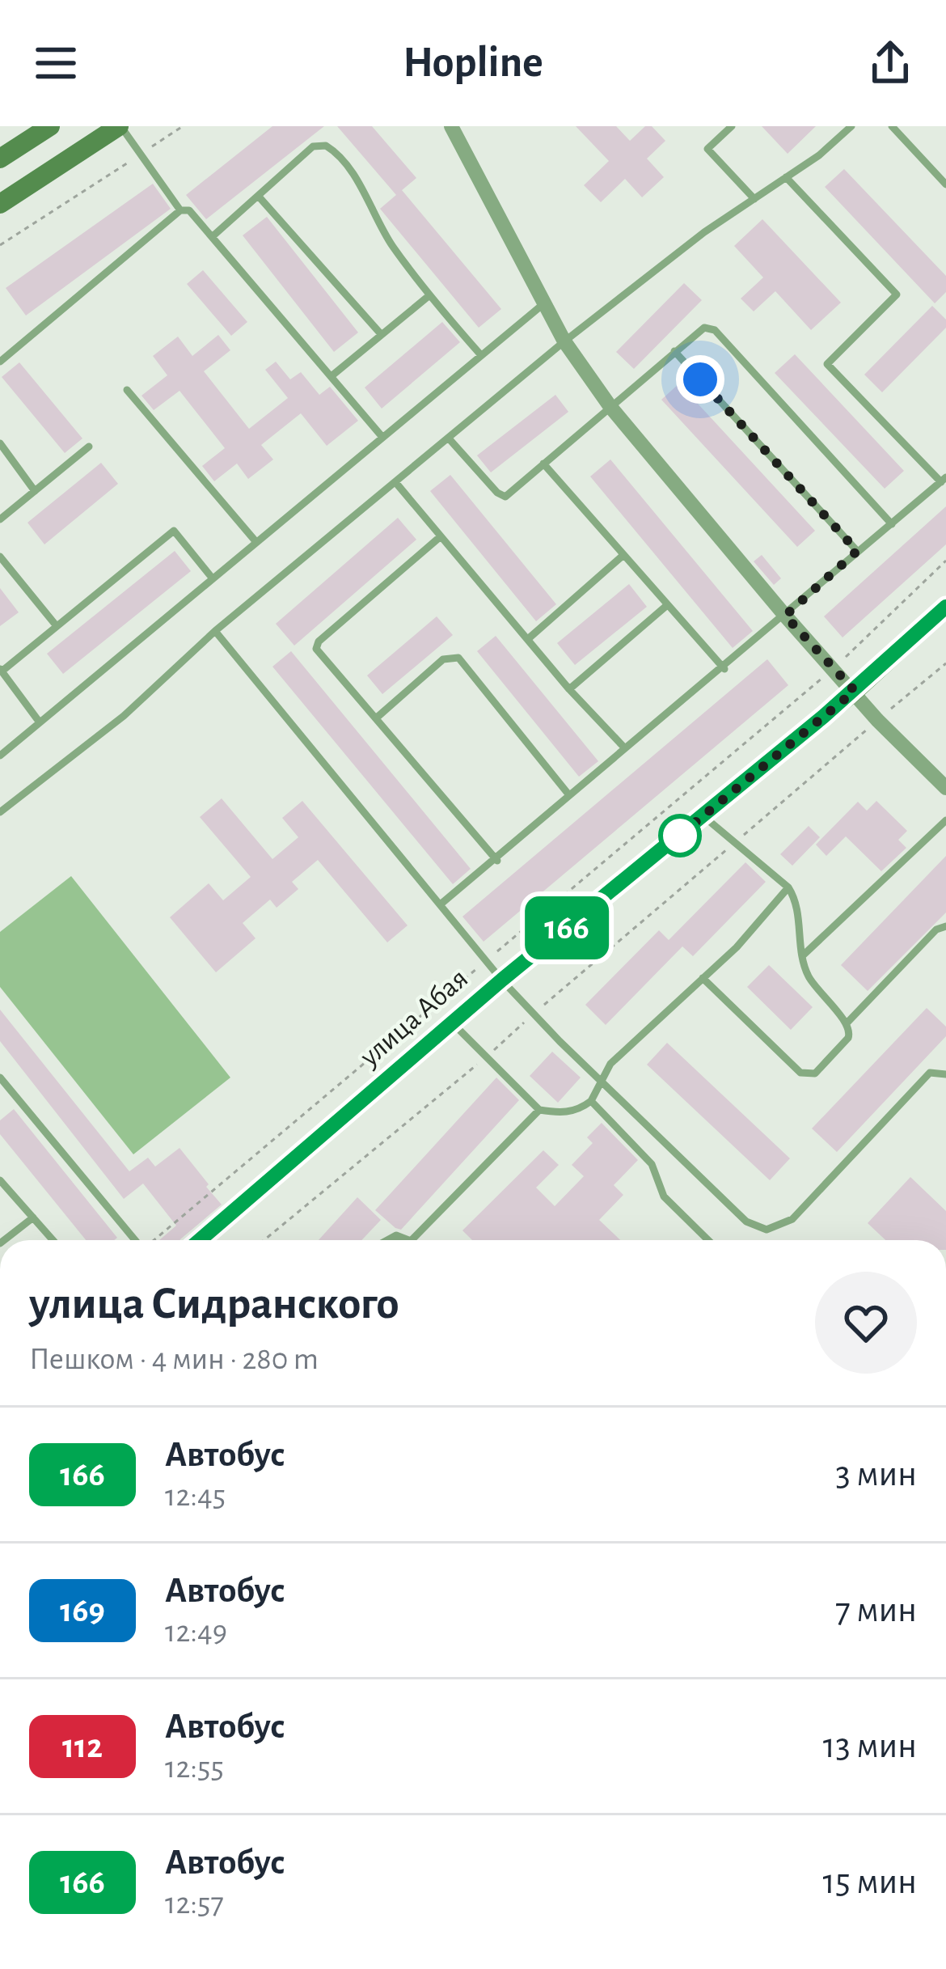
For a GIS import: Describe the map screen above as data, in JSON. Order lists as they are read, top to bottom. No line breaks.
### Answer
{"streets":{"street":["улица Абая"]},"lines":["bus line 166"],"page":{"header":"Hopline","on_map":"166","heading":["улица Сидранского","Пешком · 4 мин · 280 m"],"list":[{"mark":"166","name":"Автобус","note":"12:45","value":"3 мин"},{"mark":"169","name":"Автобус","note":"12:49","value":"7 мин"},{"mark":"112","name":"Автобус","note":"12:55","value":"13 мин"},{"mark":"166","name":"Автобус","note":"12:57","value":"15 мин"}]}}
